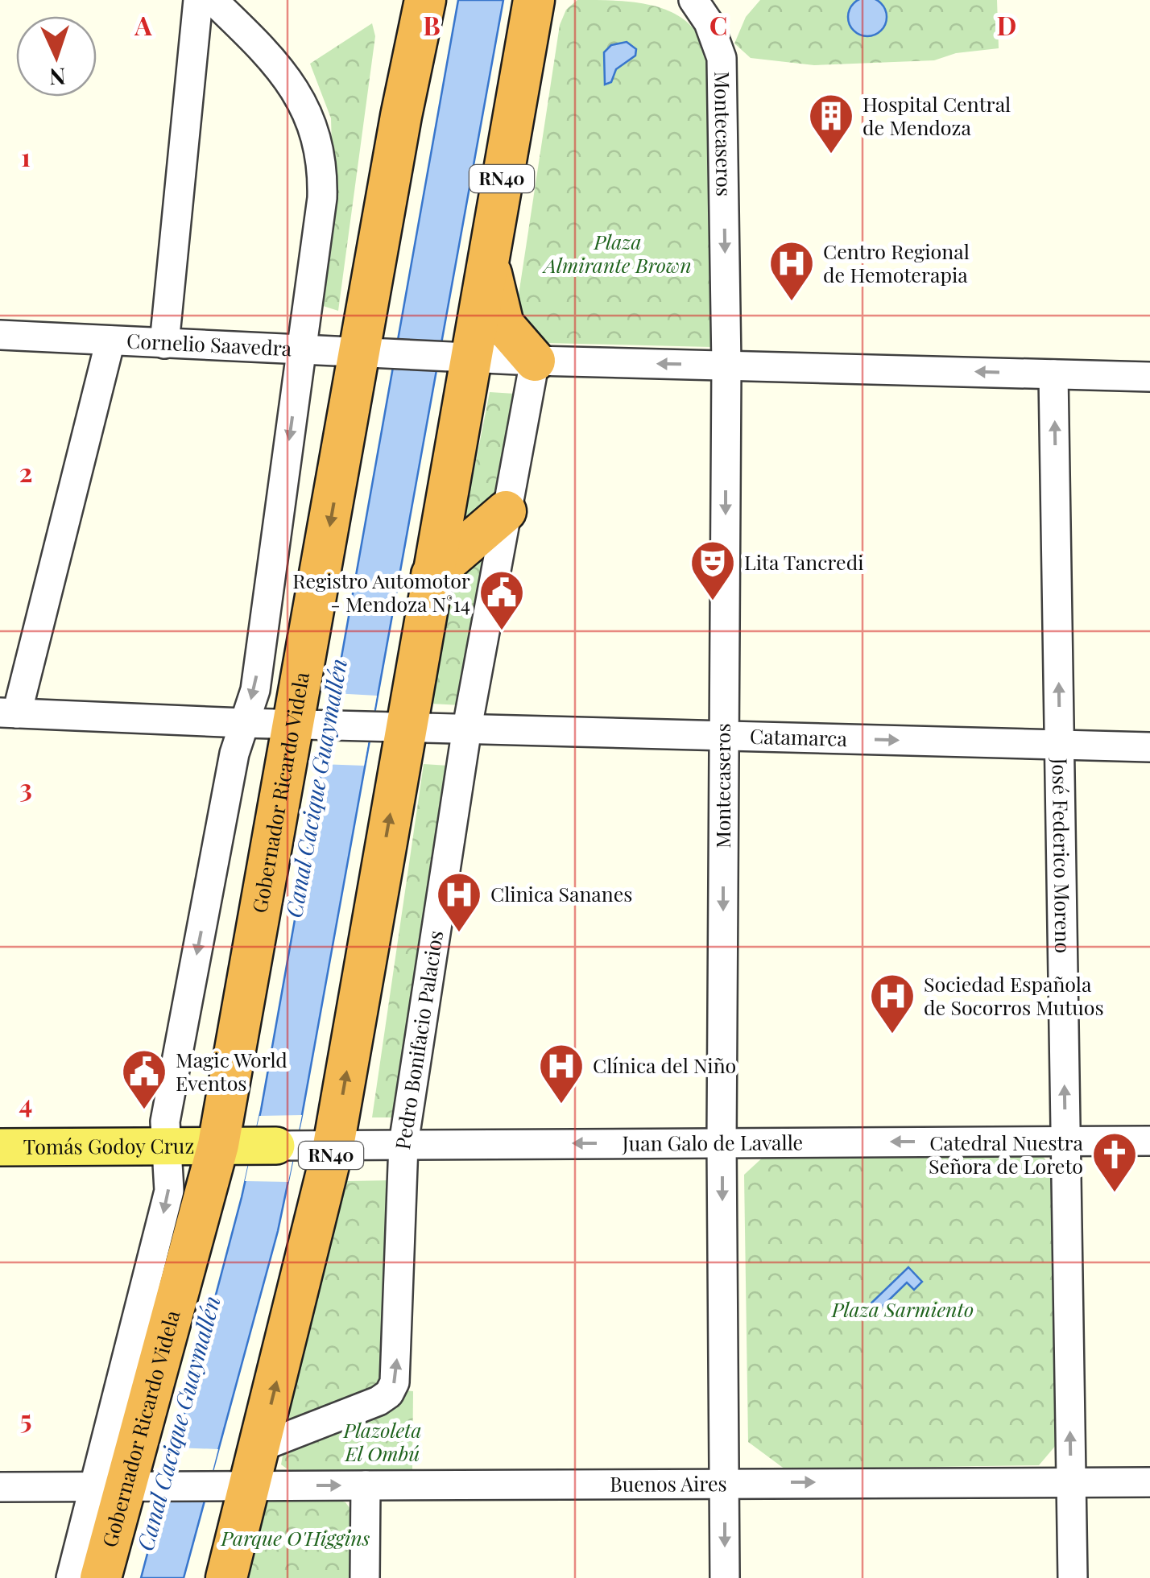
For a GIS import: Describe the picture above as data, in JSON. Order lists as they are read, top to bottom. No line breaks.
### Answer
{"streets":{"highway":["RN40","Gobernador Ricardo Videla"],"main road":["Tomás Godoy Cruz"],"street":["Montecaseros","Cornelio Saavedra","Catamarca","José Federico Moreno","Pedro Bonifacio Palacios","Juan Galo de Lavalle","Buenos Aires"]},"crossings":[["Montecaseros","Cornelio Saavedra"],["Montecaseros","Catamarca"],["Montecaseros","Juan Galo de Lavalle"],["Montecaseros","Buenos Aires"],["Cornelio Saavedra","Gobernador Ricardo Videla"],["Cornelio Saavedra","José Federico Moreno"],["Cornelio Saavedra","Pedro Bonifacio Palacios"],["Catamarca","Gobernador Ricardo Videla"],["Catamarca","José Federico Moreno"],["Catamarca","Pedro Bonifacio Palacios"],["Gobernador Ricardo Videla","Pedro Bonifacio Palacios"],["Gobernador Ricardo Videla","Juan Galo de Lavalle"],["Gobernador Ricardo Videla","Tomás Godoy Cruz"],["Gobernador Ricardo Videla","Buenos Aires"],["José Federico Moreno","Juan Galo de Lavalle"],["José Federico Moreno","Buenos Aires"],["Pedro Bonifacio Palacios","Juan Galo de Lavalle"],["Juan Galo de Lavalle","Tomás Godoy Cruz"]],"one_way":["Montecaseros","Cornelio Saavedra","José Federico Moreno","Juan Galo de Lavalle","Buenos Aires"],"water":["Canal Cacique Guaymallén"],"parks":["Plaza Almirante Brown","Plaza Sarmiento","Plazoleta El Ombú","Parque O'Higgins"],"places":{"building":["Hospital Central de Mendoza"],"hospital":["Centro Regional de Hemoterapia","Clinica Sananes","Sociedad Española de Socorros Mutuos","Clínica del Niño"],"theatre":["Lita Tancredi"],"public building":["Registro Automotor - Mendoza N°14","Magic World Eventos"],"church":["Catedral Nuestra Señora de Loreto"]},"north":"bottom","grid":{"columns":["A","B","C","D"],"rows":["1","2","3","4","5"]}}
